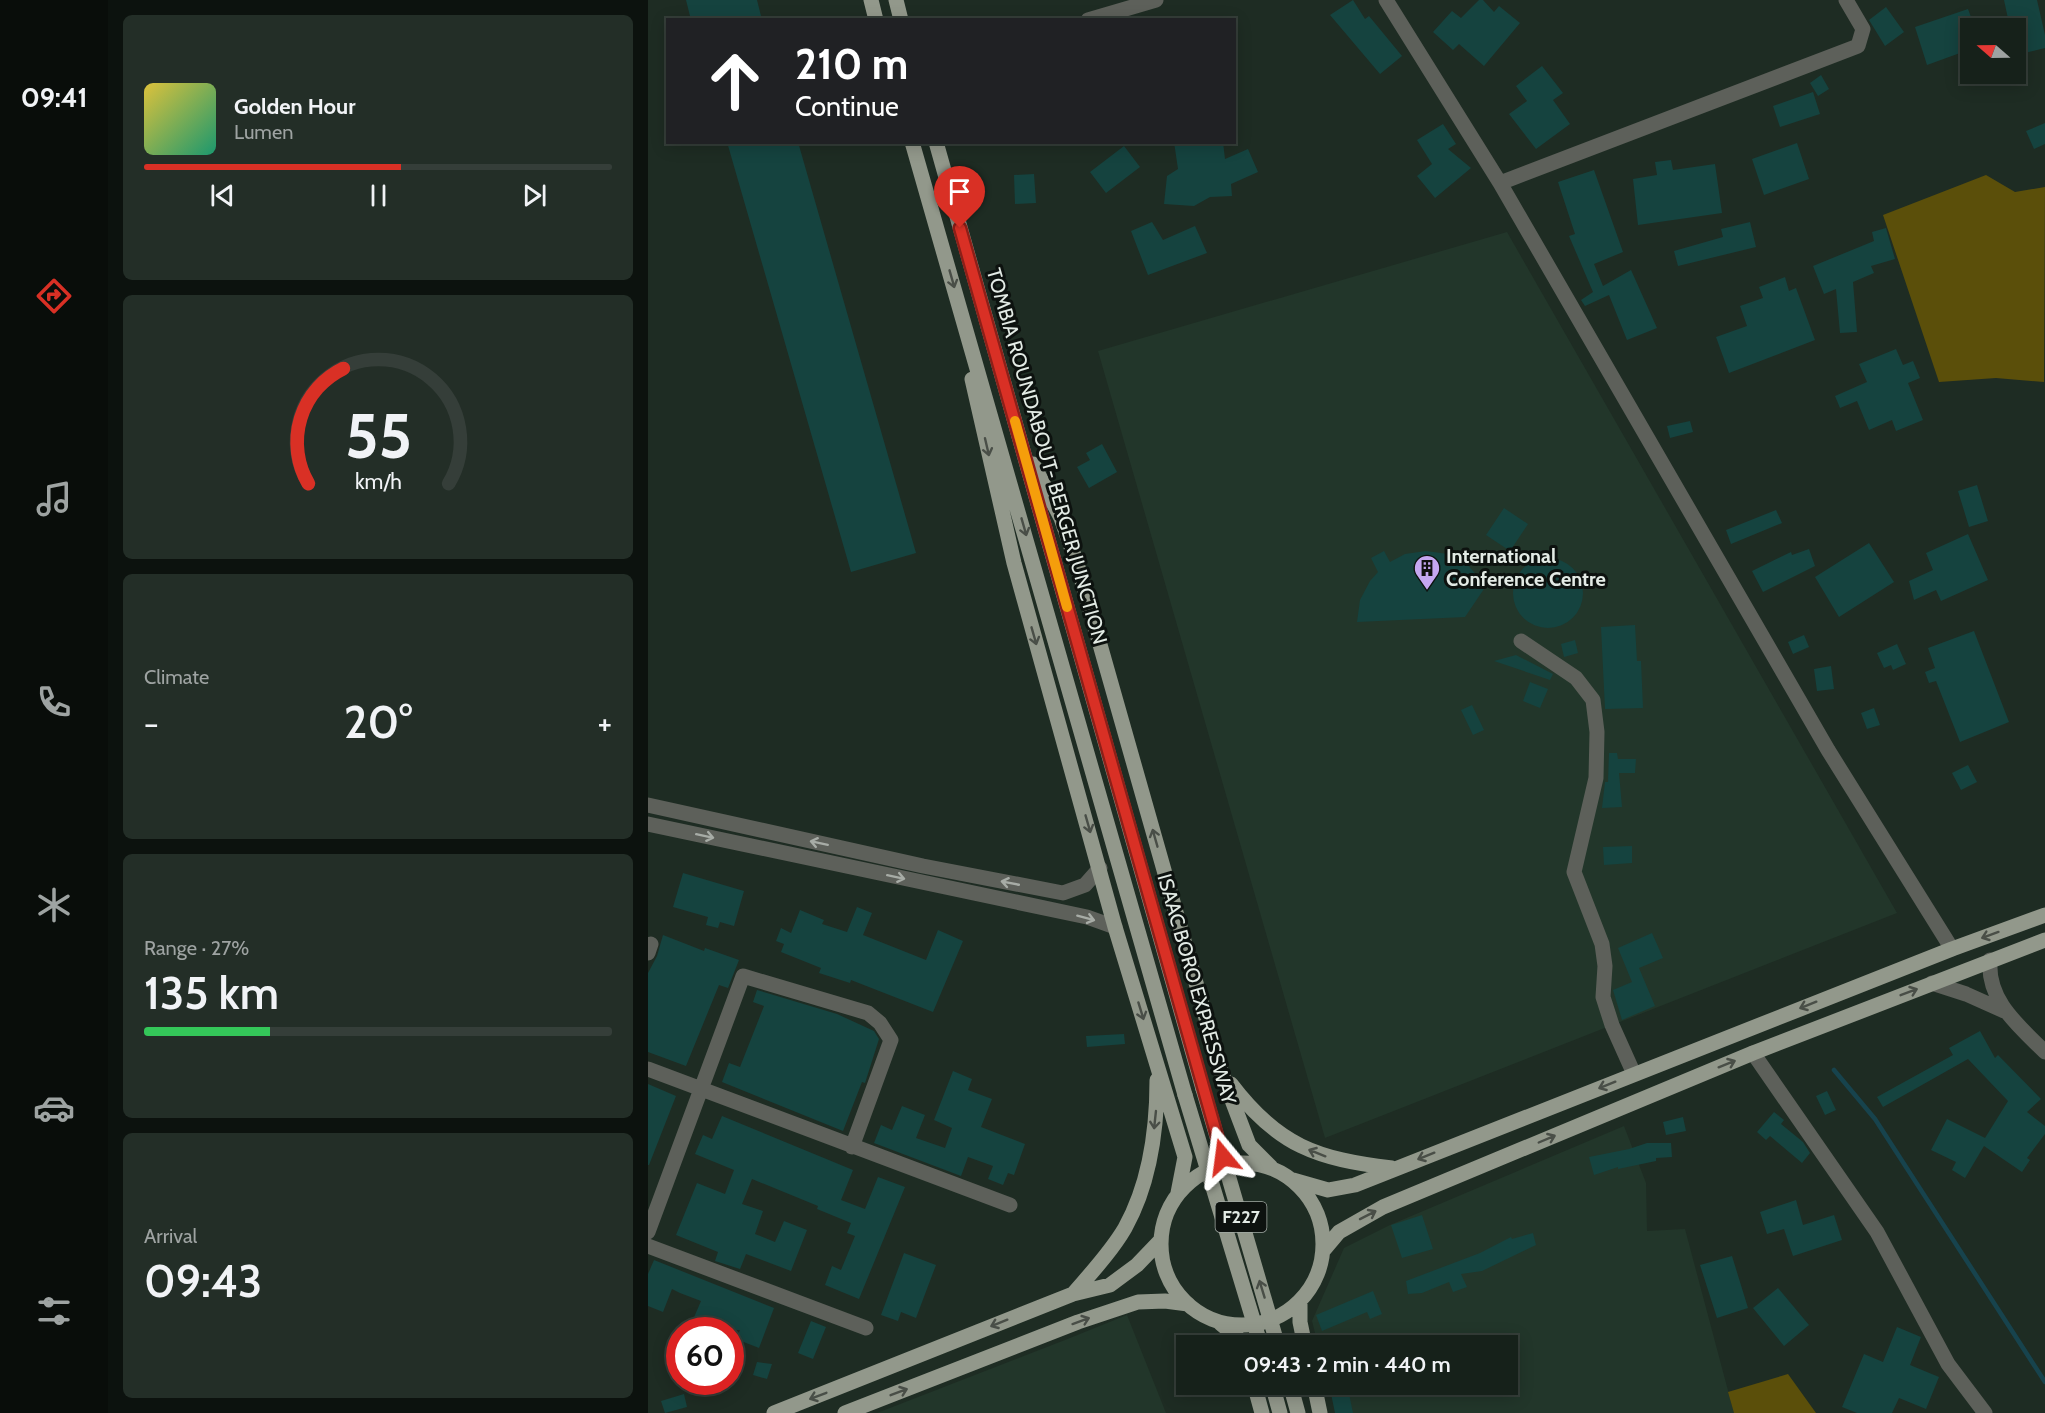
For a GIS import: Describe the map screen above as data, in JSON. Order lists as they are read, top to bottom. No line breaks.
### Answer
{"streets":{"main road":["TOMBIA ROUNDABOUT- BERGER JUNCTION","ISAAC BORO EXPRESSWAY","F227"]},"crossings":[["TOMBIA ROUNDABOUT- BERGER JUNCTION","ISAAC BORO EXPRESSWAY"],["ISAAC BORO EXPRESSWAY","F227"]],"places":{"building":["International Conference Centre"]},"north":"left","page":{"tabs":"09:41","turn":["210 m","Continue"],"song":["Golden Hour","Lumen"],"tile":["Climate",["Range · 27%","135 km"],["Arrival","09:43"]],"heat":["−","20°","+"],"limit":"60","trip":"09:43 · 2 min · 440 m","gauge":["55","km/h"]}}
